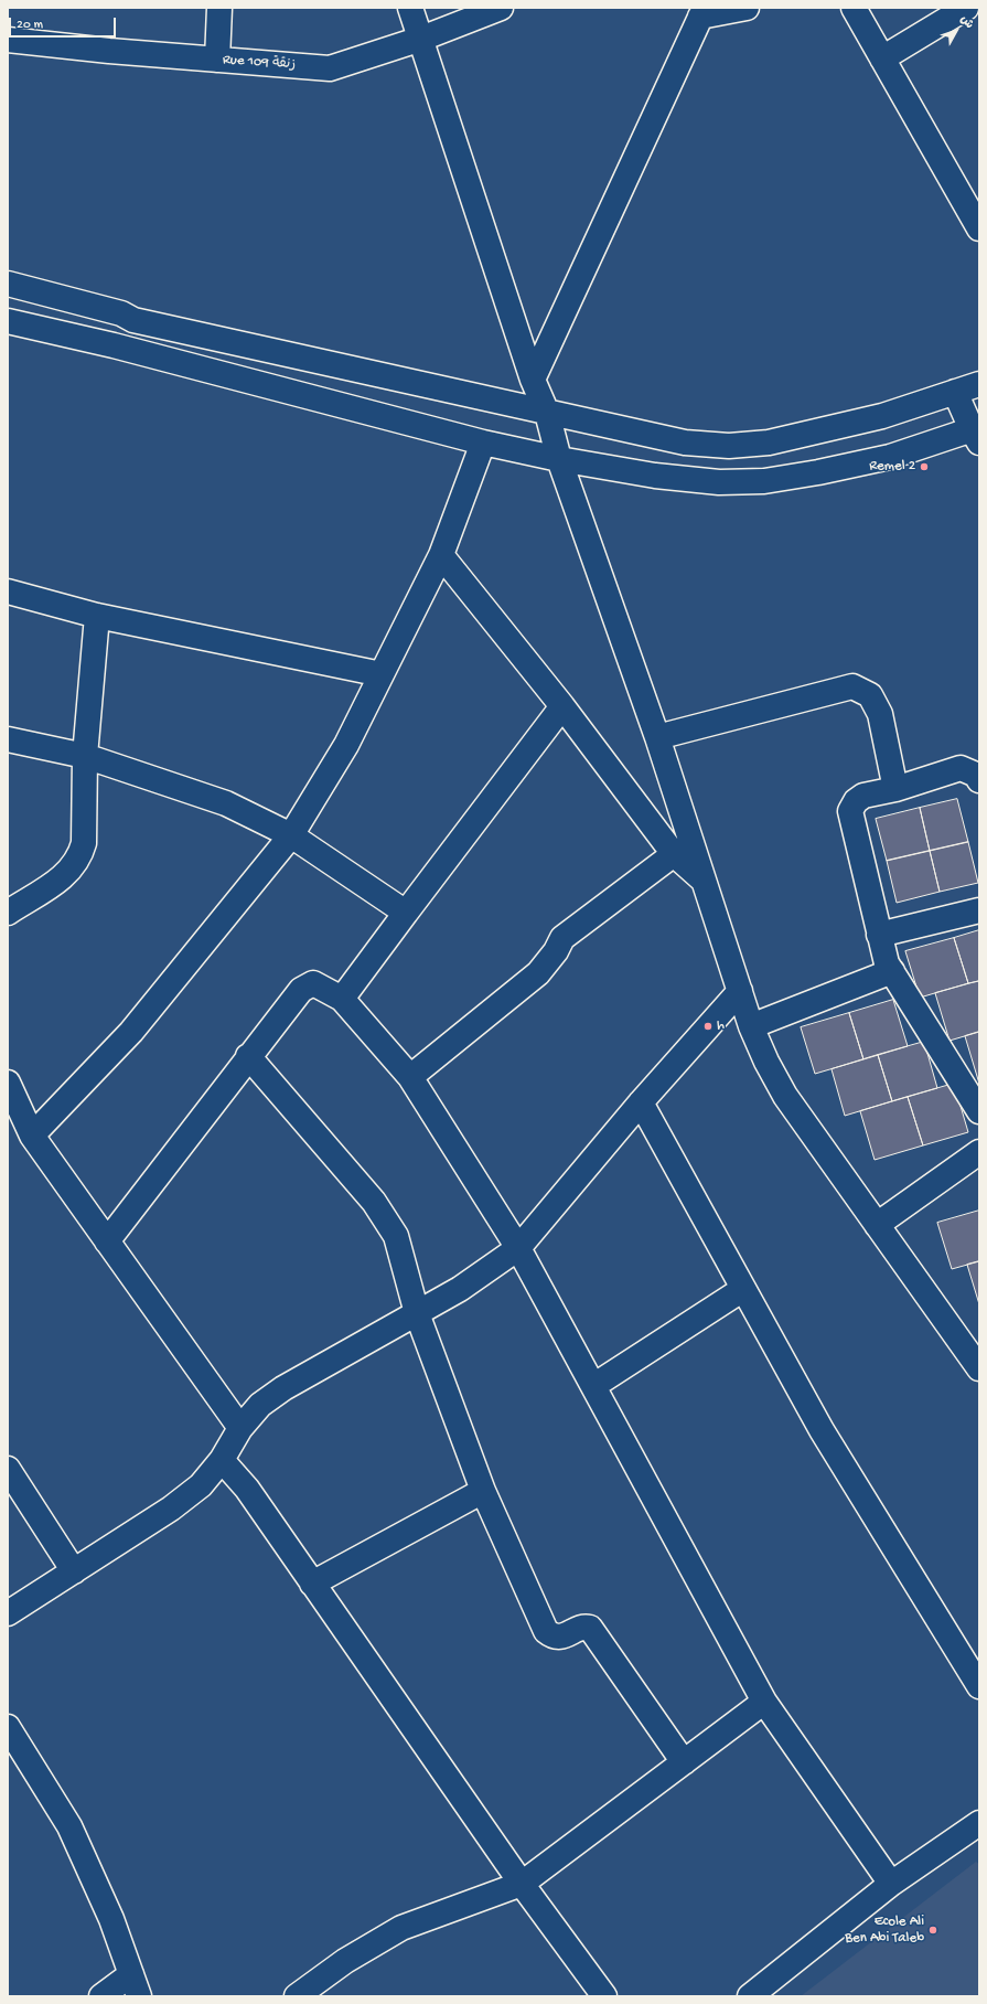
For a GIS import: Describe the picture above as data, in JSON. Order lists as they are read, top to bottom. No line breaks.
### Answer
{"streets":{"street":["Rue 109 زنقة"]},"places":["Remel 2","h","Ecole Ali Ben Abi Taleb"],"scale_bar":"20 m","north":"top right"}
